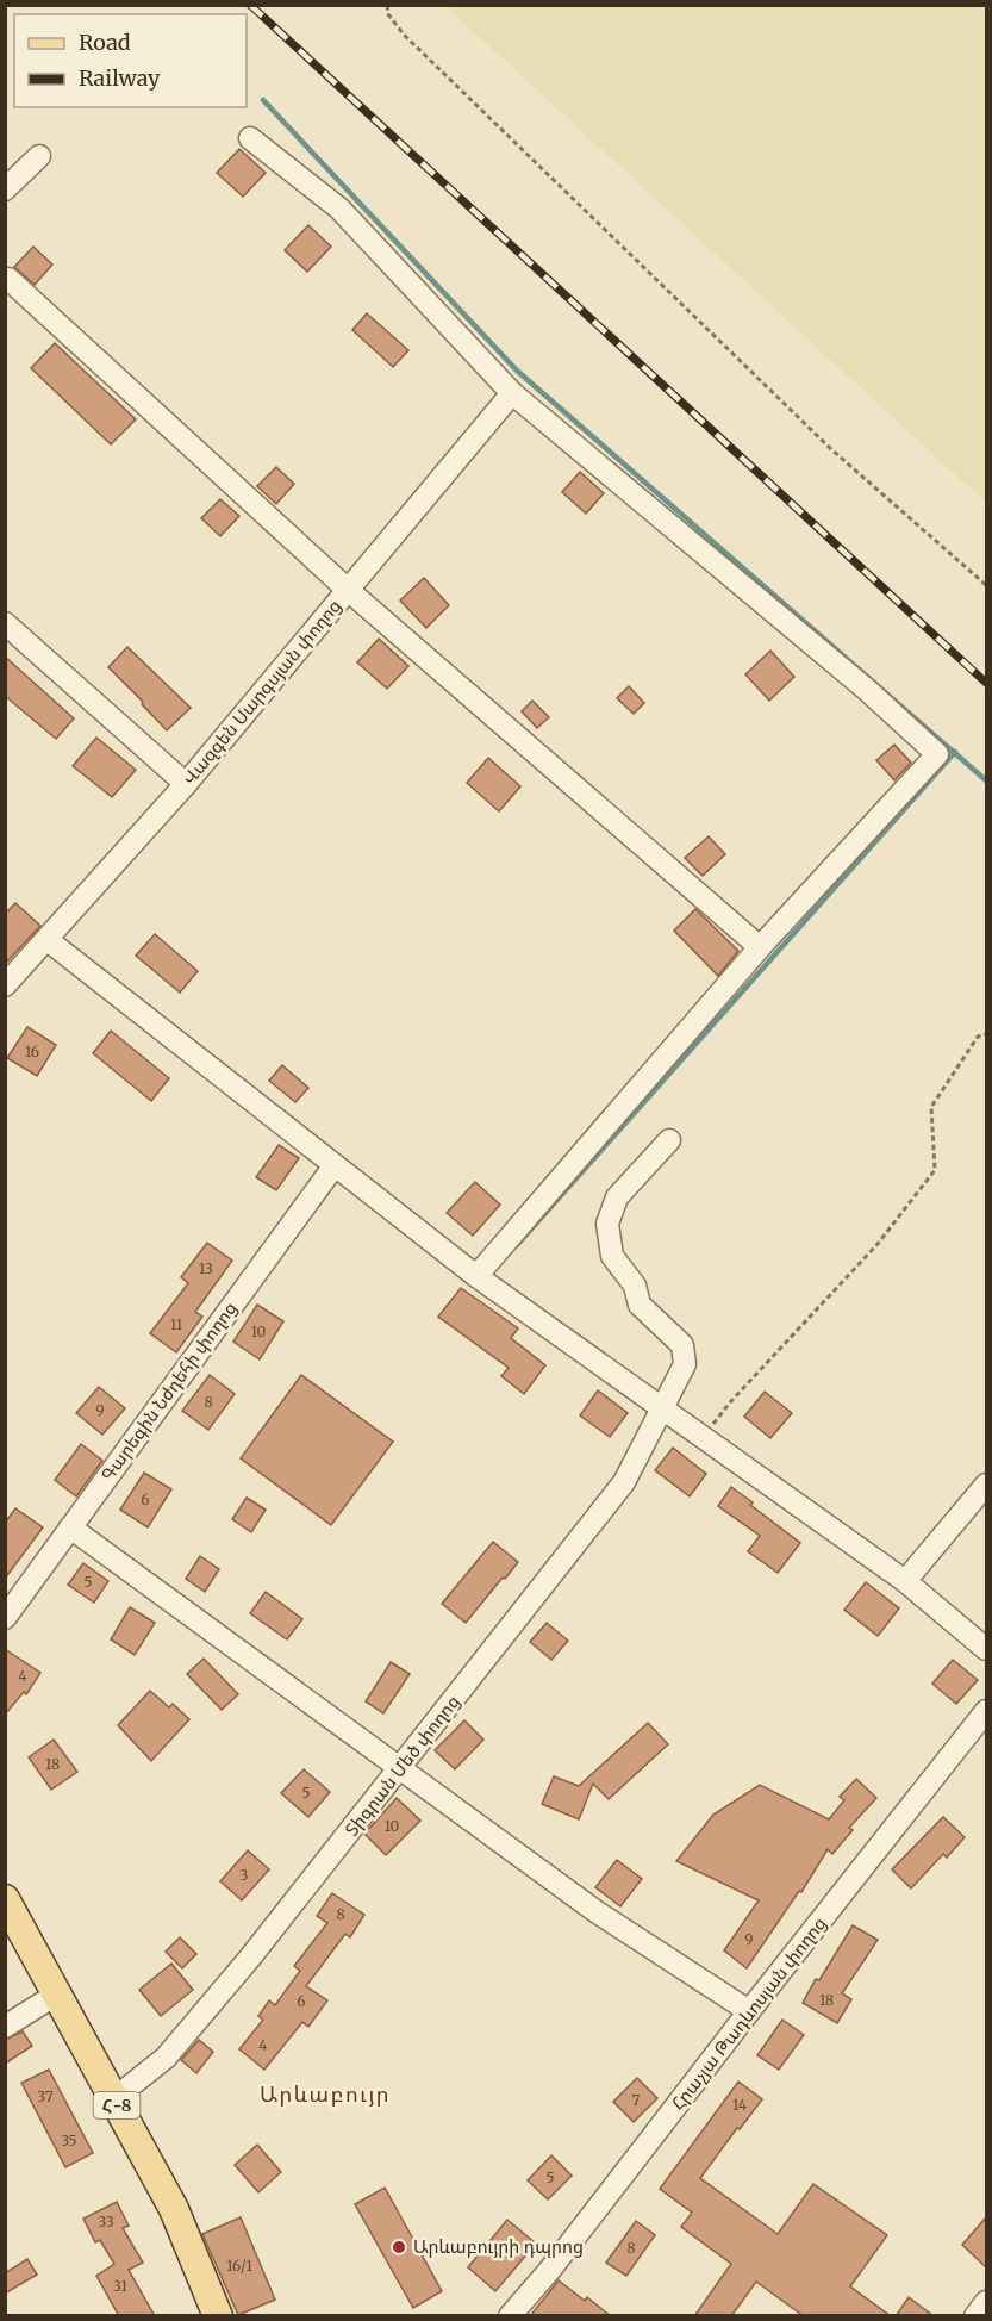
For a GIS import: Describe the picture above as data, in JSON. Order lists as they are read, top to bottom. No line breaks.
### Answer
{"streets":{"main road":["Հ-8"],"street":["Վազգեն Սարգսյան փողոց","Գարեգին Նժդեհի փողոց","Տիգրան Մեծ փողոց","Հրաչյա Թադևոսյան փողոց"]},"crossings":[["Տիգրան Մեծ փողոց","Հ-8"]],"districts":["Արևաբույր"],"places":["Արևաբույրի դպրոց"],"house_numbers":["16","13","11","10","8","9","6","5","4","18","5","10","3","8","9","18","6","4","37","7","14","35","5","33","8","16/1","31"],"legend":["Road","Railway"]}
